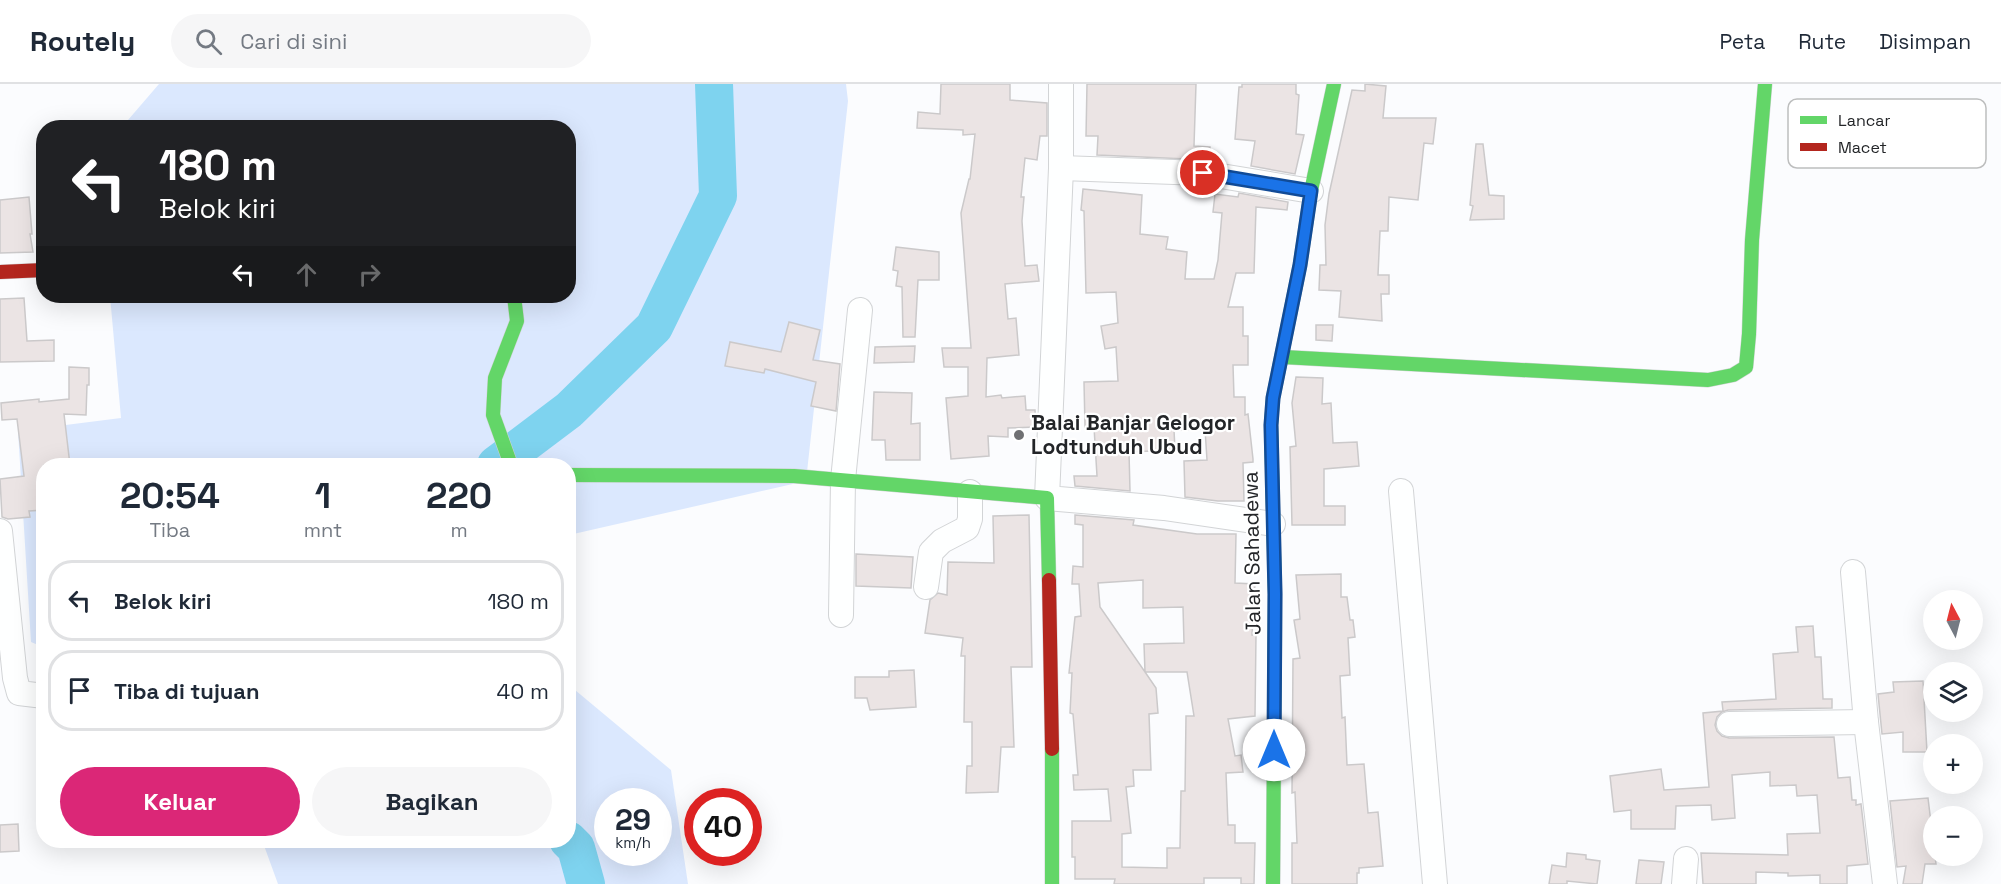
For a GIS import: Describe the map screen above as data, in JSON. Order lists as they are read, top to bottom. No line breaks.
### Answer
{"streets":{"street":["Jalan Sahadewa"]},"places":["Balai Banjar Gelogor Lodtunduh Ubud"],"legend":["Lancar","Macet"],"north":"top","page":{"header":"Routely","search":"Cari di sini","nav":["Peta","Rute","Disimpan"],"turn":["180 m","Belok kiri"],"eta":["20:54","Tiba","1","mnt","220","m"],"list":[{"name":"Belok kiri","value":"180 m"},{"name":"Tiba di tujuan","value":"40 m"}],"map_buttons":["+","−"],"buttons":["Keluar","Bagikan"],"speed":"29 km/h","limit":"40"}}
